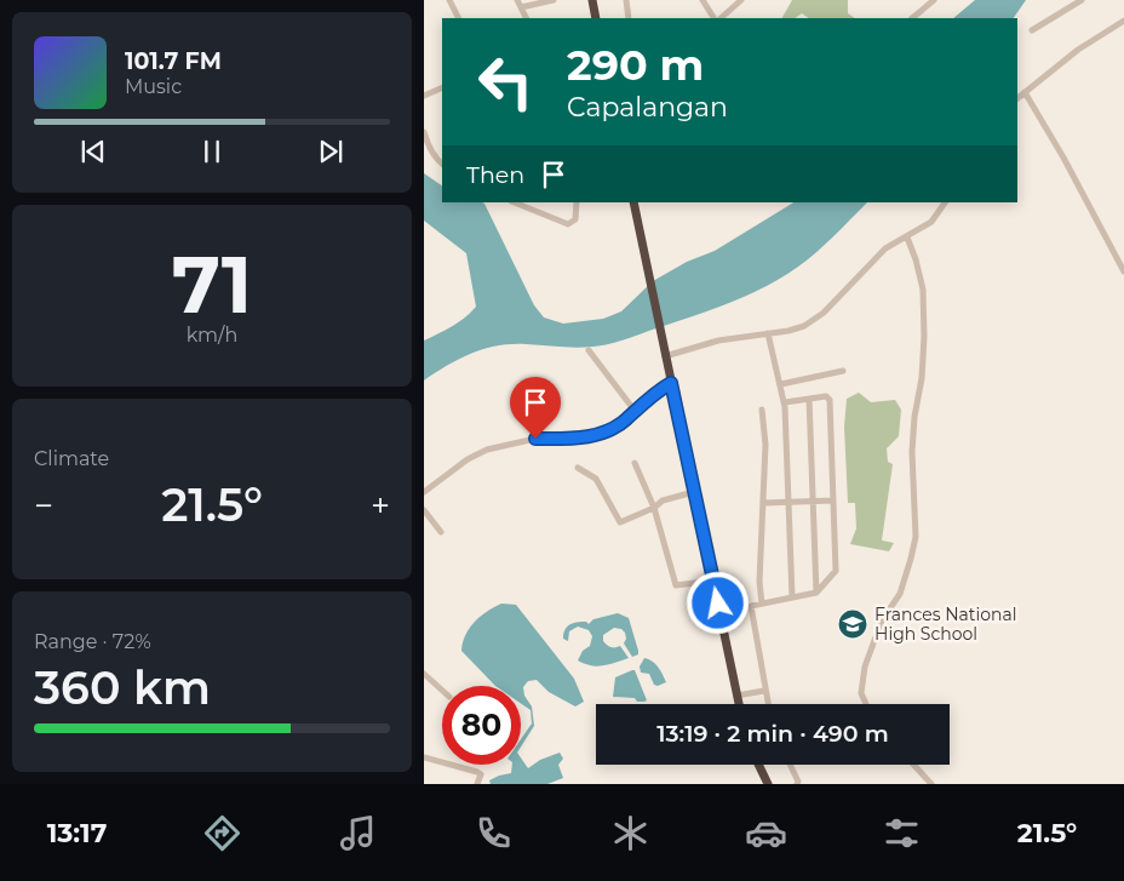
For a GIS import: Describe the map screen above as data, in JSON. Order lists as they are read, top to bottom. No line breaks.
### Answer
{"places":{"school or university":["Frances National High School"]},"page":{"turn":["290 m","Capalangan"],"song":["101.7 FM","Music"],"then":"Then","tile":[["71","km/h"],"Climate",["Range · 72%","360 km"]],"heat":["−","21.5°","+"],"limit":"80","trip":"13:19 · 2 min · 490 m","tabs":["13:17","21.5°"]}}
